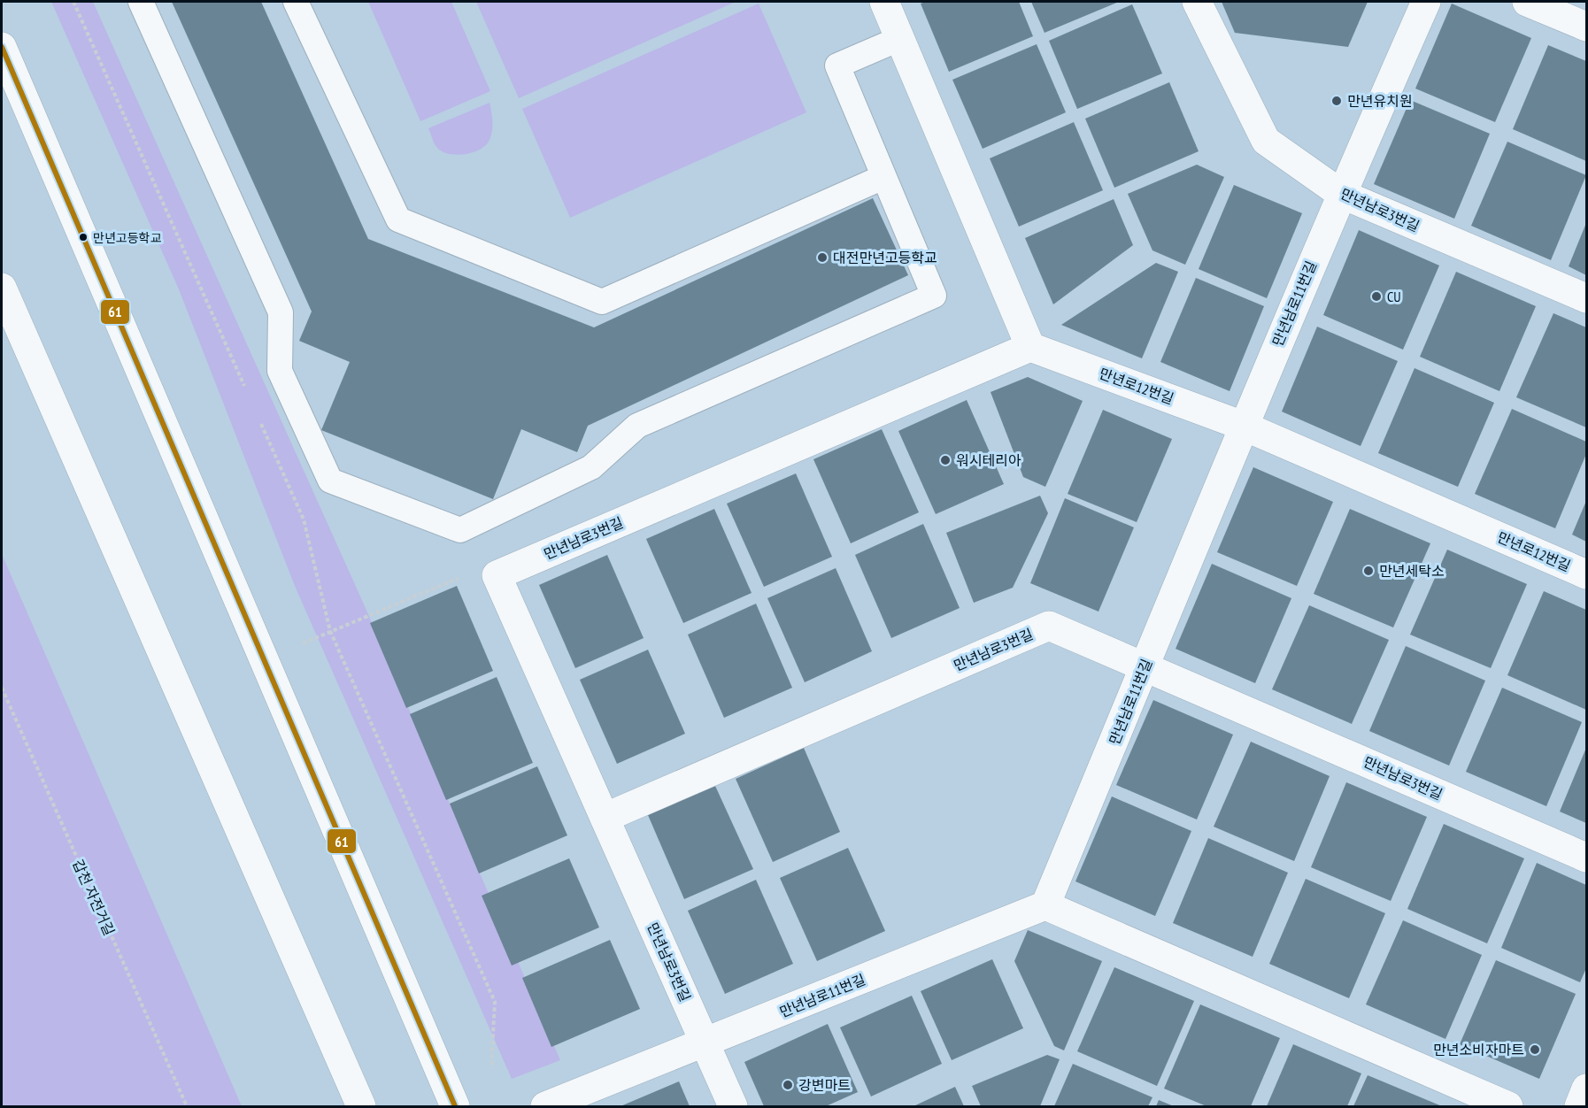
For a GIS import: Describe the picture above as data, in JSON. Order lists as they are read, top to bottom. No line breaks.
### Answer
{"streets":{"street":["만년남로3번길","만년남로11번길","만년로12번길"],"path":["갑천 자전거길"]},"crossings":[["만년남로3번길","만년남로11번길"],["만년남로3번길","만년로12번길"],["만년남로11번길","만년로12번길"]],"places":["만년유치원","만년고등학교","대전만년고등학교","CU","워시테리아","만년세탁소","만년소비자마트","강변마트"],"lines":["transit line 61"]}
